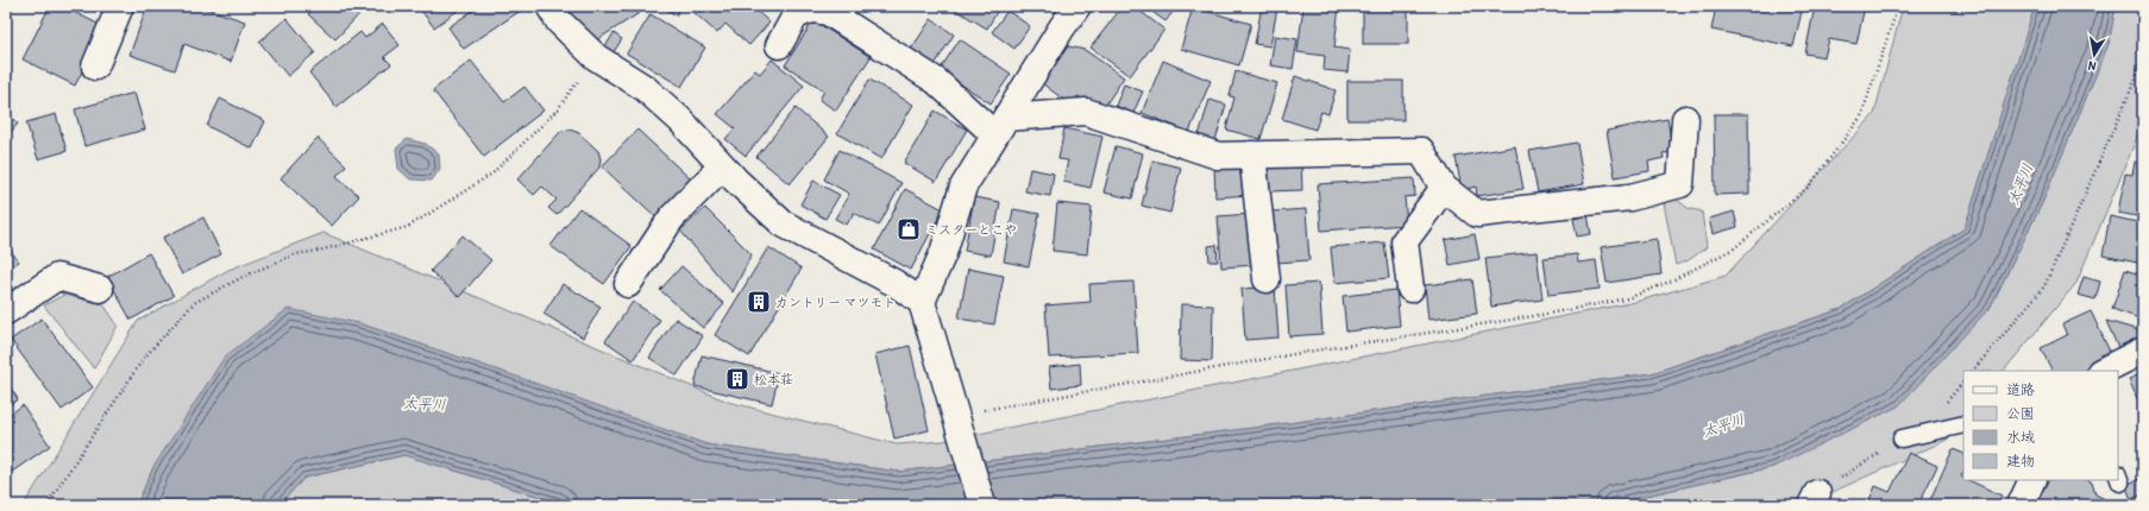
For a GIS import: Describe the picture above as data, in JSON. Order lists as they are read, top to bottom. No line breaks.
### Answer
{"water":["太平川"],"places":{"shop":["ミスターとこや"],"building":["カントリー マツモト","松本荘"]},"legend":["道路","公園","水域","建物"],"north":"bottom"}
